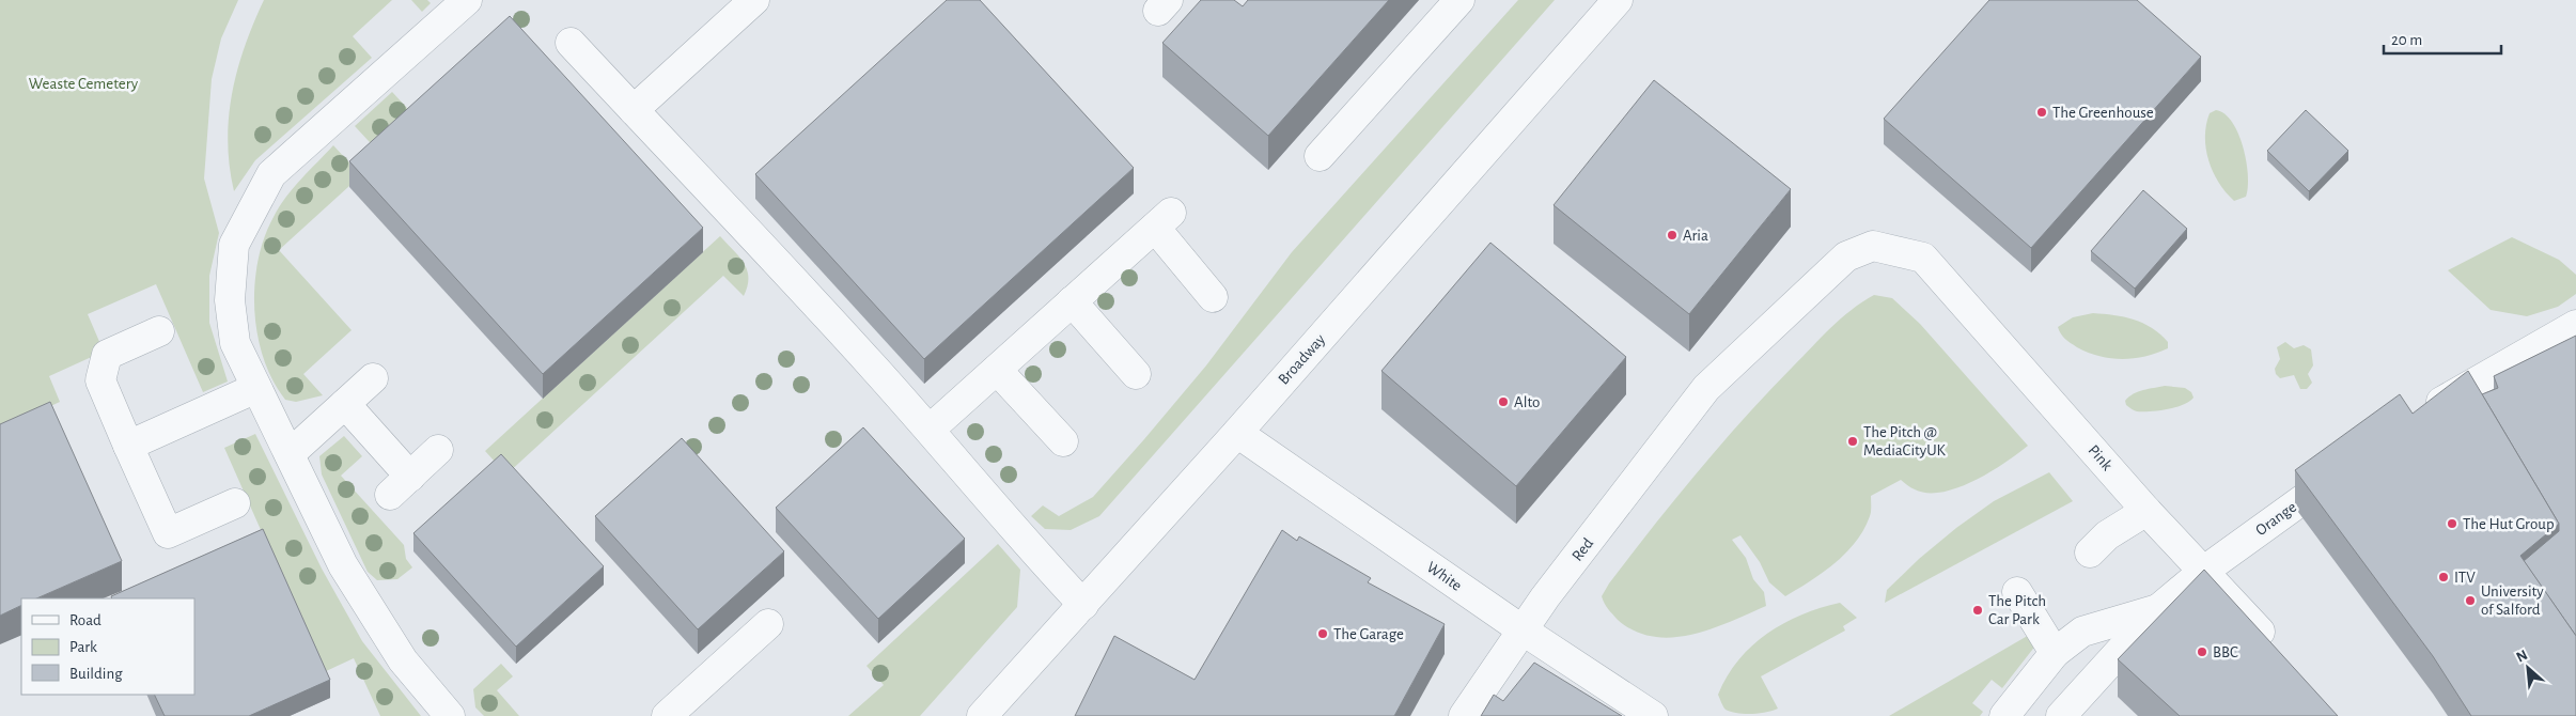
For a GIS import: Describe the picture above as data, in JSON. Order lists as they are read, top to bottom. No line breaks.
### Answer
{"streets":{"street":["Broadway","Pink","Orange","Red","White"]},"crossings":[["Broadway","White"],["Pink","Orange"],["Pink","Red"],["Red","White"]],"parks":["Weaste Cemetery"],"places":["The Greenhouse","Aria","Alto","The Pitch @ MediaCityUK","The Hut Group","ITV","University of Salford","The Pitch Car Park","The Garage","BBC"],"legend":["Road","Park","Building"],"scale_bar":"20 m","north":"top left"}
